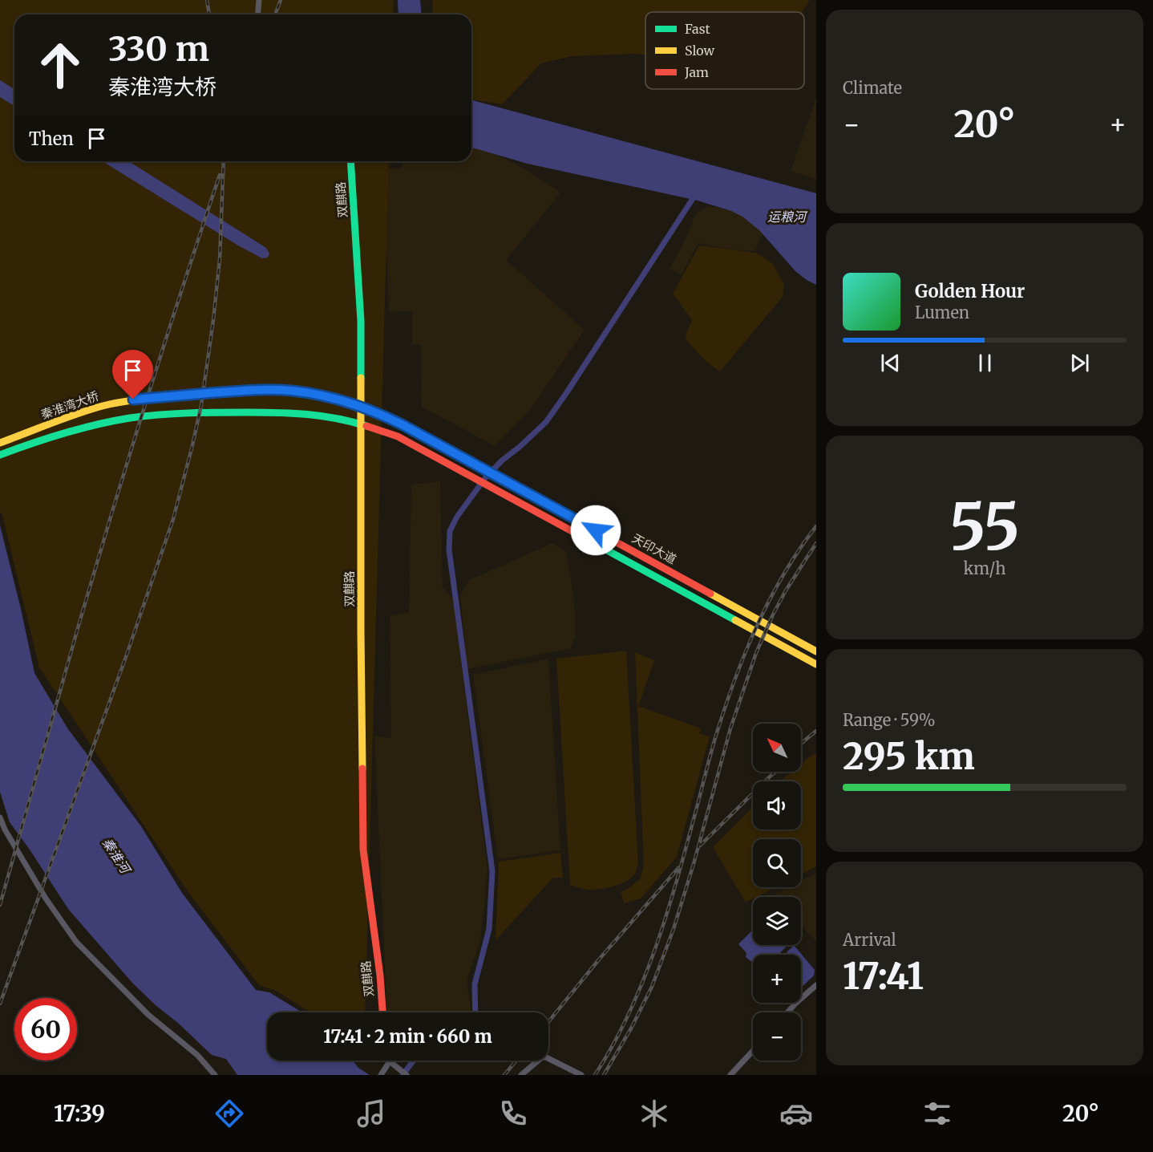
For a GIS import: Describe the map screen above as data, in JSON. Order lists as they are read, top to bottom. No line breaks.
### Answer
{"streets":{"main road":["双麒路","秦淮湾大桥","天印大道"]},"crossings":[["秦淮湾大桥","天印大道"]],"water":["运粮河","秦淮河"],"legend":["Fast","Slow","Jam"],"north":"top left","page":{"tile":["Climate",["55","km/h"],["Range · 59%","295 km"],["Arrival","17:41"]],"turn":["330 m","秦淮湾大桥"],"heat":["−","20°","+"],"then":"Then","song":["Golden Hour","Lumen"],"map_buttons":["+","−"],"limit":"60","trip":"17:41 · 2 min · 660 m","tabs":["17:39","20°"]}}
